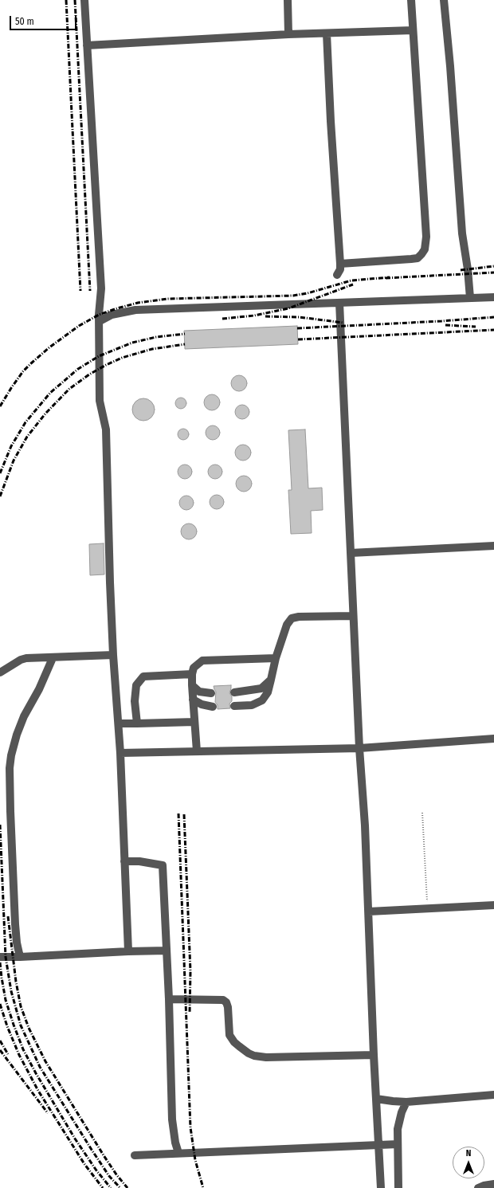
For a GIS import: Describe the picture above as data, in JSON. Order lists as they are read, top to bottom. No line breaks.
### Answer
{"scale_bar":"50 m","north":"top"}
